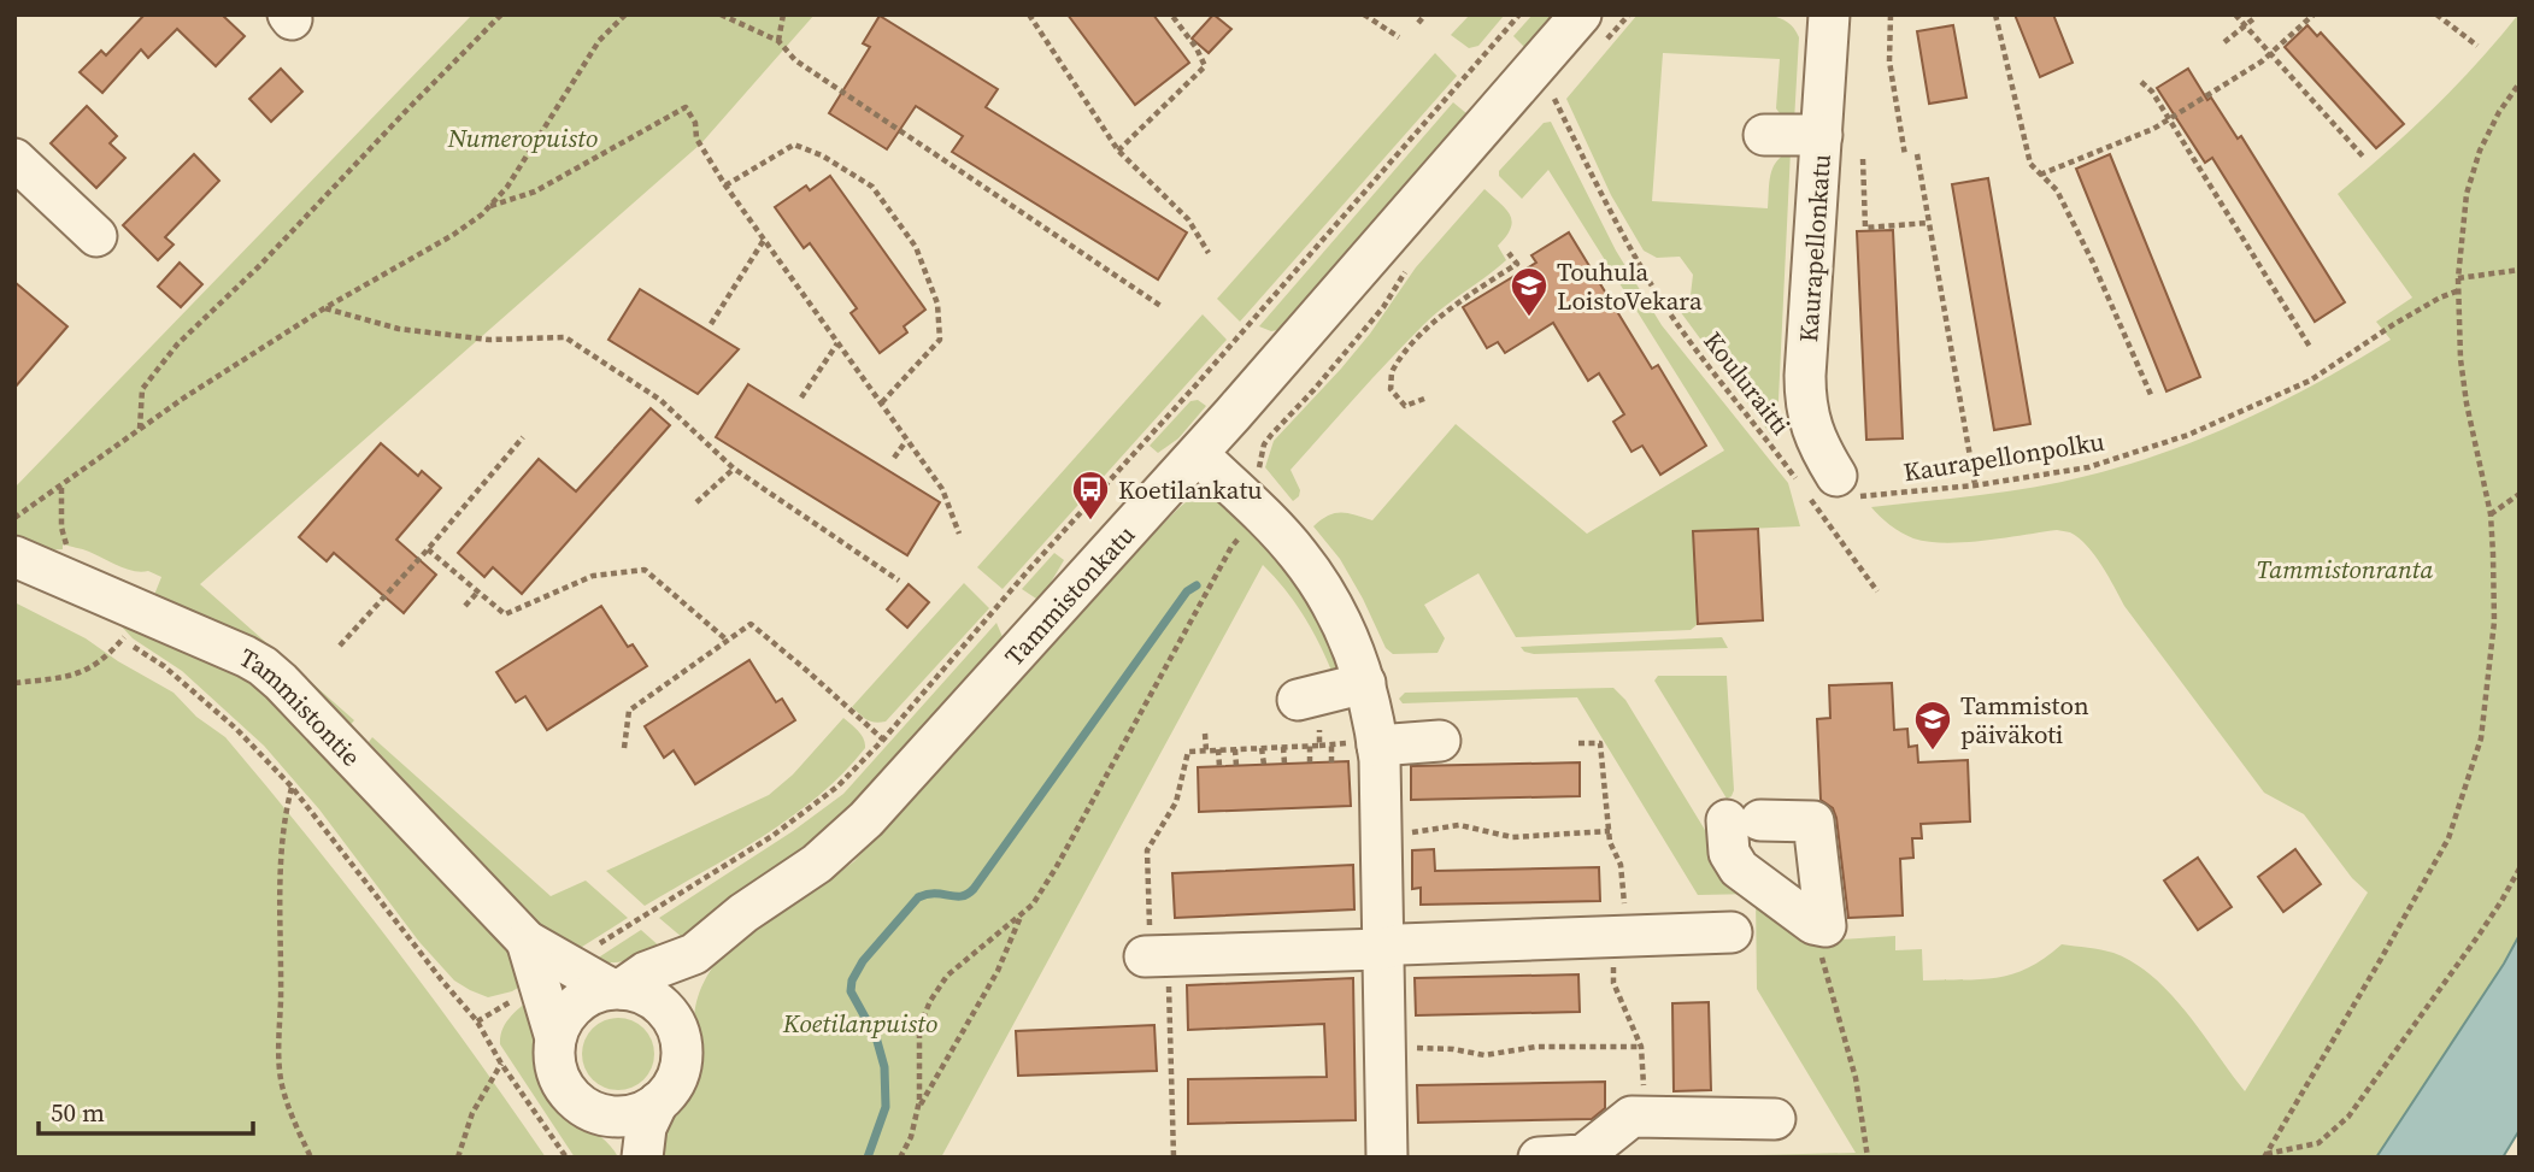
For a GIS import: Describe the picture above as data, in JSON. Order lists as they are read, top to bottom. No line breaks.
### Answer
{"streets":{"street":["Kaurapellonkatu","Tammistonkatu","Tammistontie"],"path":["Kouluraitti","Kaurapellonpolku"]},"crossings":[["Kaurapellonkatu","Kouluraitti"],["Kaurapellonkatu","Kaurapellonpolku"],["Kouluraitti","Kaurapellonpolku"],["Tammistonkatu","Tammistontie"]],"parks":["Numeropuisto","Tammistonranta","Koetilanpuisto"],"places":{"school or university":["Touhula LoistoVekara","Tammiston päiväkoti"],"bus stop":["Koetilankatu"]},"scale_bar":"50 m"}
